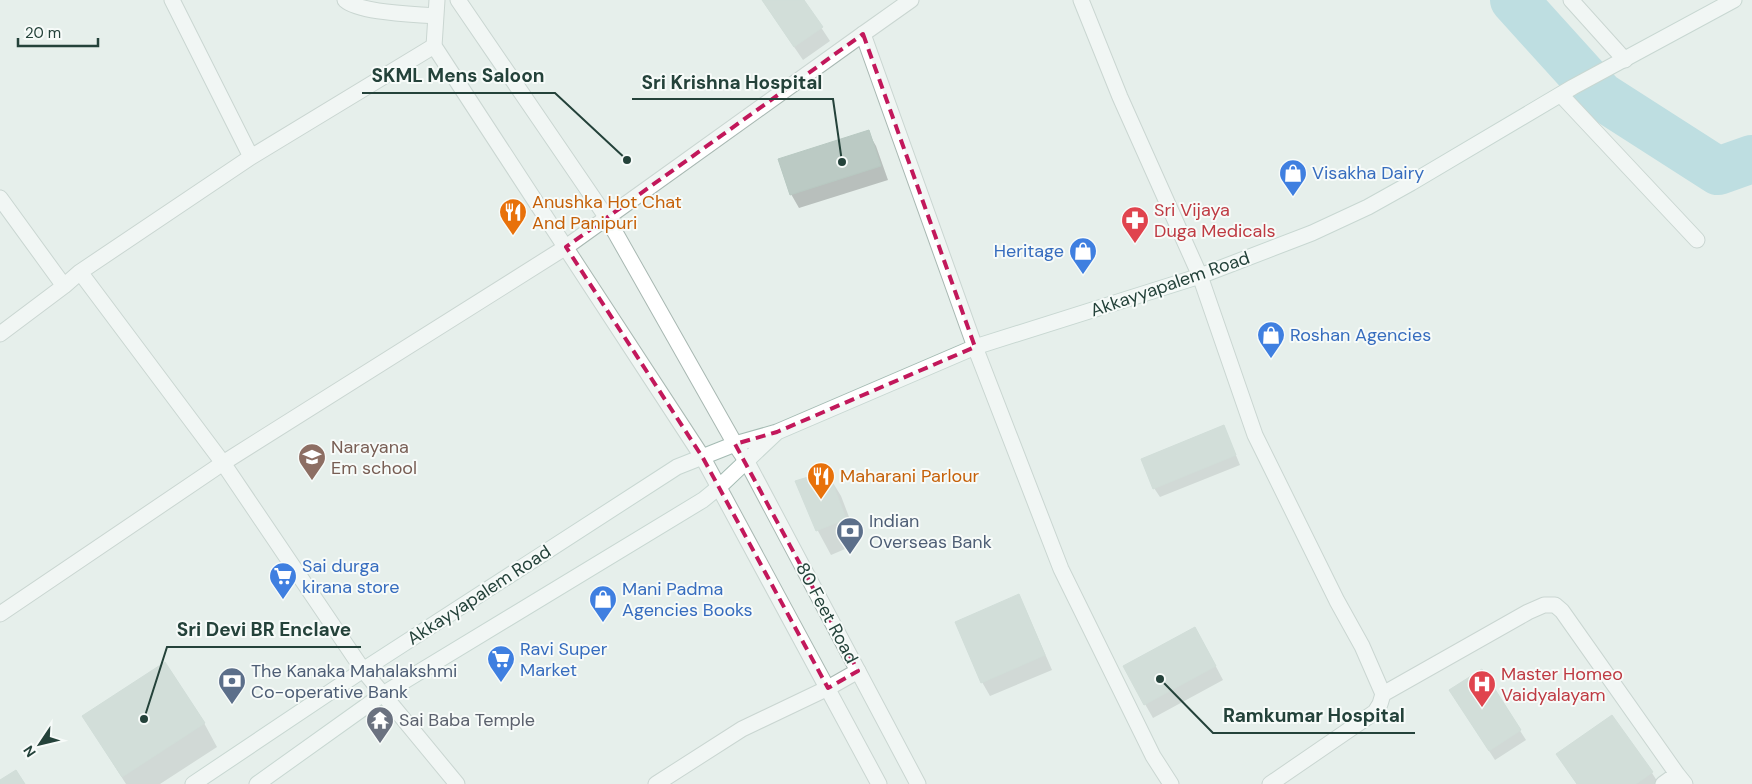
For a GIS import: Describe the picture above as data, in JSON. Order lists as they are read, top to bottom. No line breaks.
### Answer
{"streets":{"street":["Akkayyapalem Road","80 Feet Road"]},"crossings":[["Akkayyapalem Road","80 Feet Road"]],"places":{"other":["SKML Mens Saloon","Sri Krishna Hospital","Ramkumar Hospital","Sri Devi BR Enclave"],"shop":["Visakha Dairy","Heritage","Roshan Agencies","Mani Padma Agencies Books"],"restaurant":["Anushka Hot Chat And Panipuri","Maharani Parlour"],"pharmacy":["Sri Vijaya Duga Medicals"],"school or university":["Narayana Em school"],"bank":["Indian Overseas Bank","The Kanaka Mahalakshmi Co-operative Bank"],"supermarket":["Sai durga kirana store","Ravi Super Market"],"hospital":["Master Homeo Vaidyalayam"],"temple":["Sai Baba Temple"]},"scale_bar":"20 m","north":"bottom left"}
